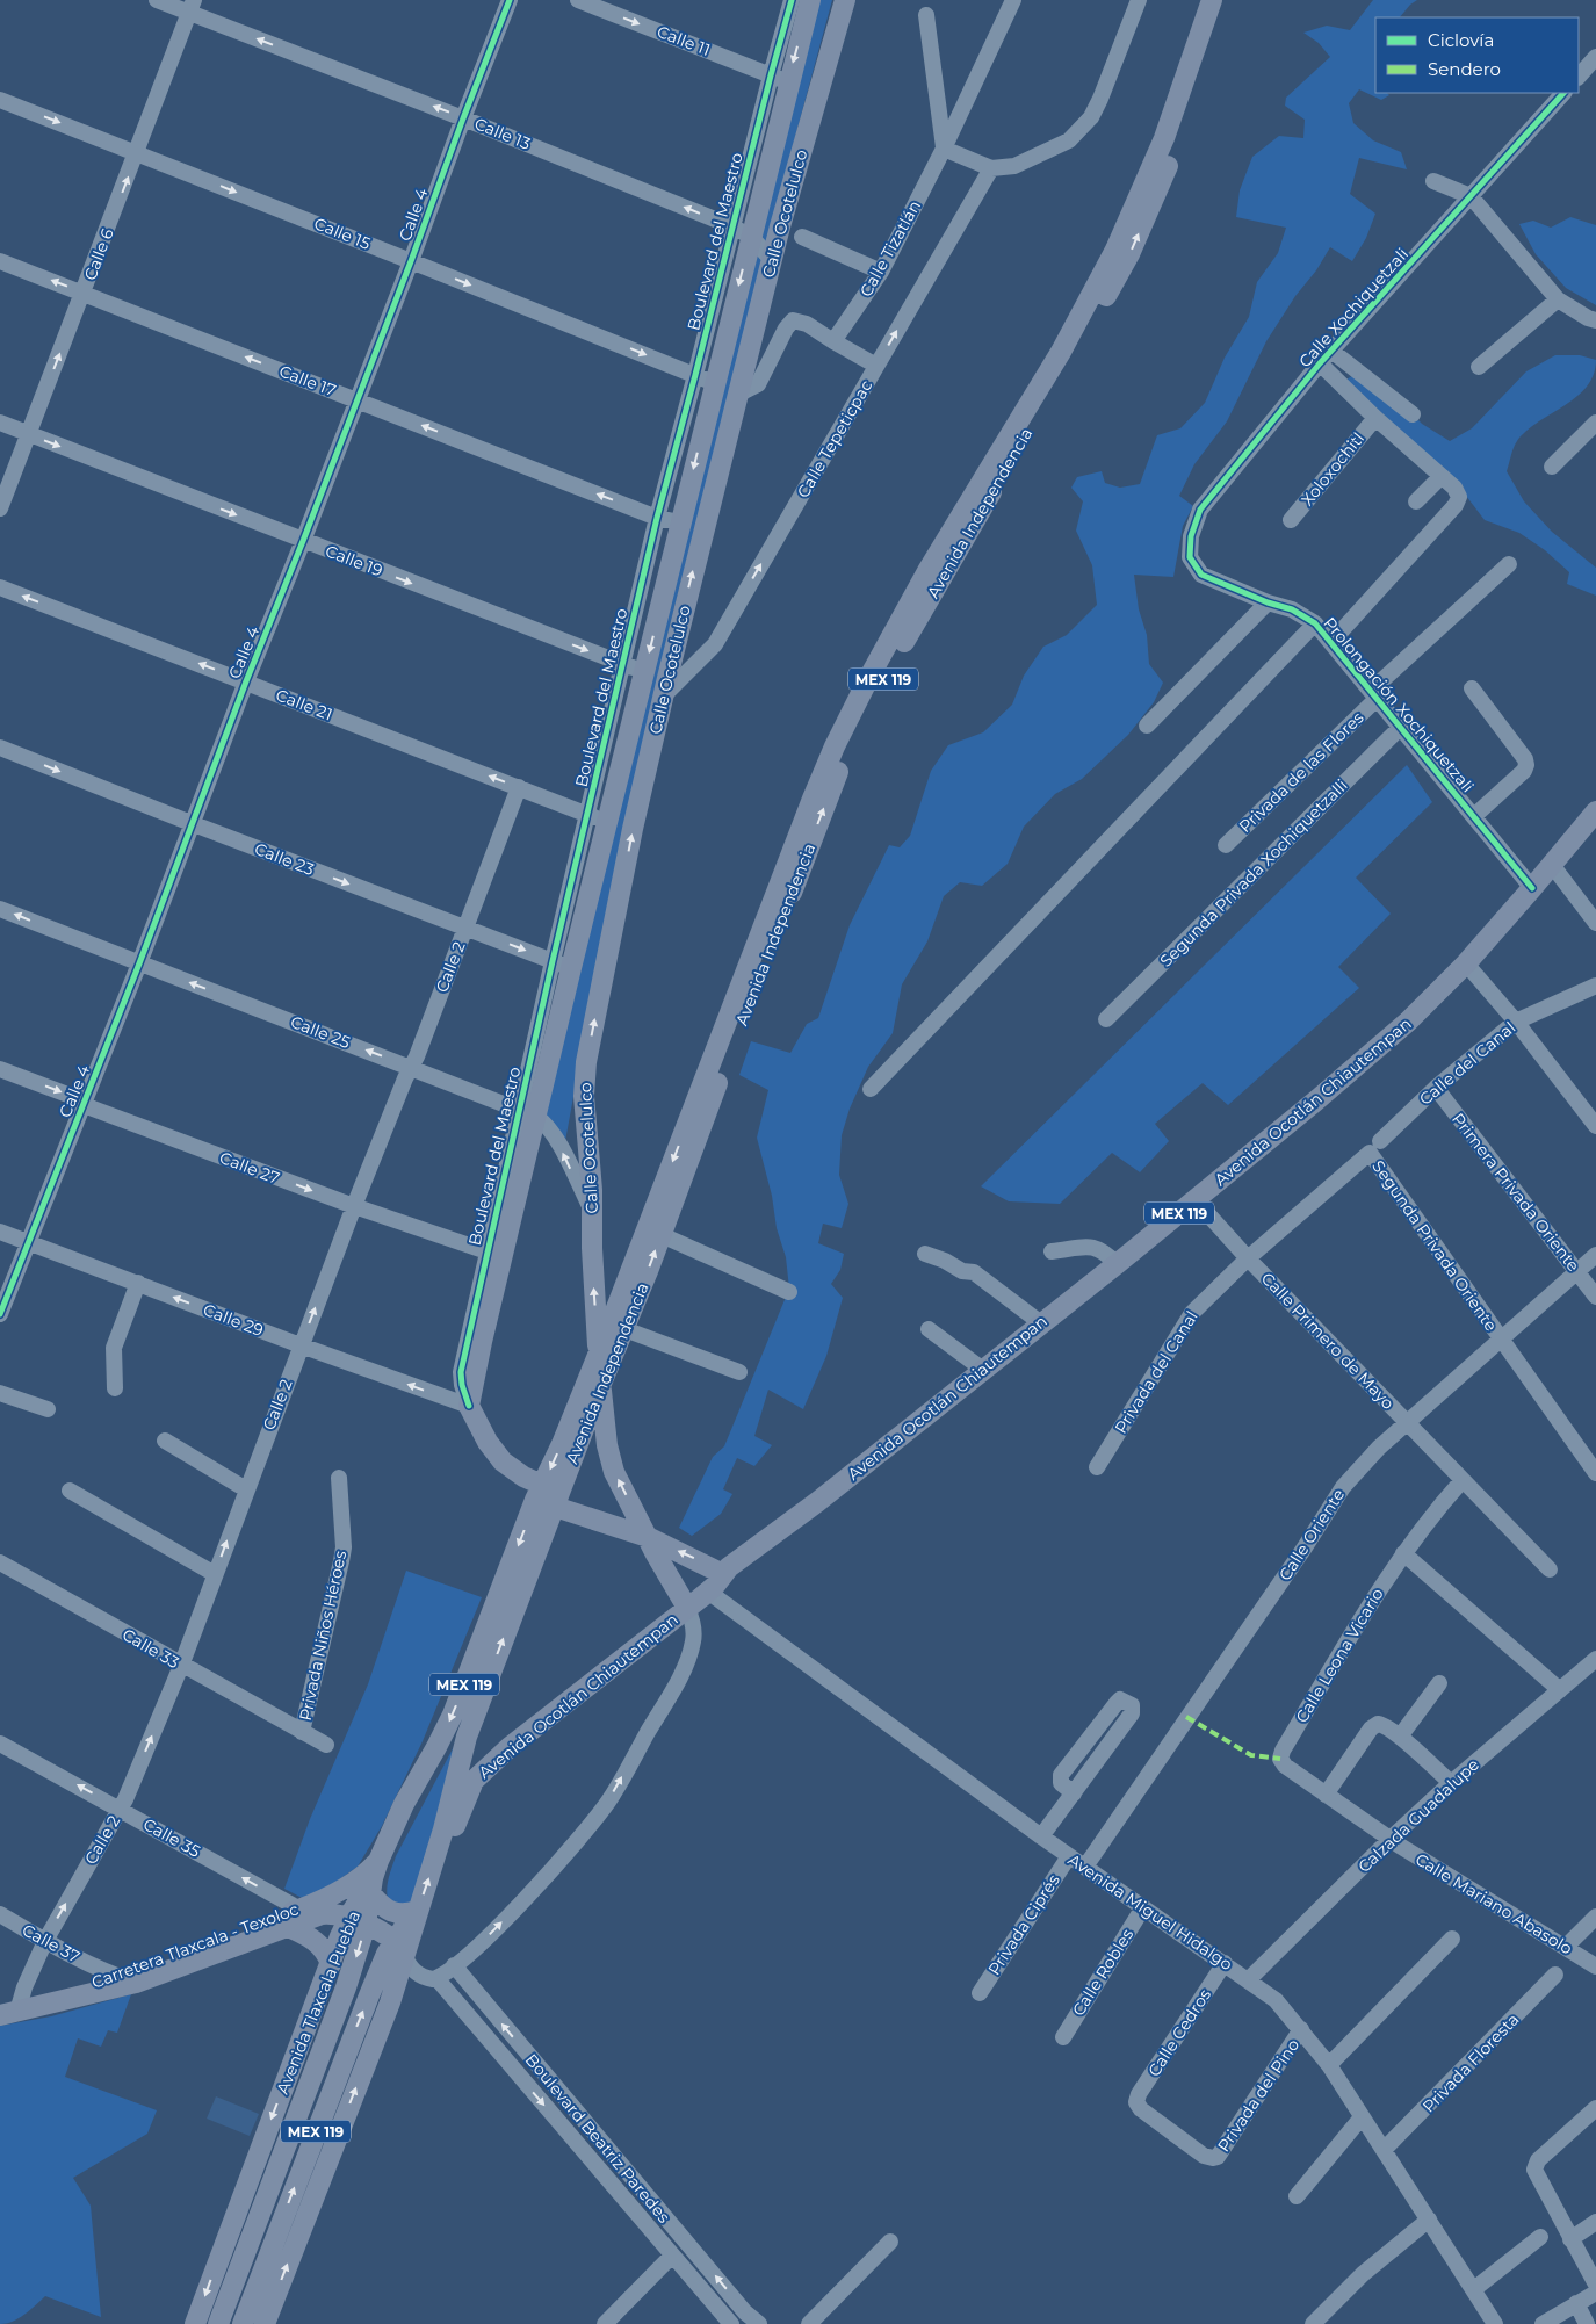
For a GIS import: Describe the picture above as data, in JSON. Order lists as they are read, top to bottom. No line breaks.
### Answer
{"streets":{"main road":["Calle Ocotelulco","Boulevard del Maestro","Avenida Independencia","MEX 119","Avenida Ocotlán Chiautempan","Carretera Tlaxcala - Texoloc","Avenida Tlaxcala Puebla","Boulevard Beatriz Paredes"],"street":["Calle 11","Calle 13","Calle 4","Calle 15","Calle Tizatlán","Calle 6","Calle Xochiquetzali","Calle 17","Calle Tepeticpac","Xoloxochitl","Calle 19","Calle 21","Prolongación Xochiquetzali","Privada de las Flores","Calle 23","Segunda Privada Xochiquetzalli","Calle 2","Calle 25","Calle del Canal","Calle 27","Primera Privada Oriente","Segunda Privada Oriente","Calle 29","Calle Primero de Mayo","Privada del Canal","Calle Oriente","Privada Niños Héroes","Calle 33","Calle Leona Vicario","Calzada Guadalupe","Calle 35","Calle Mariano Abasolo","Avenida Miguel Hidalgo","Privada Ciprés","Calle 37","Calle Robles","Calle Cedros","Privada Floresta","Privada del Pino"]},"crossings":[["Calle 11","Boulevard del Maestro"],["Calle 13","Calle Ocotelulco"],["Calle 13","Calle 4"],["Calle 13","Boulevard del Maestro"],["Calle 13","Calle 6"],["Calle Ocotelulco","Calle Tepeticpac"],["Calle Ocotelulco","Avenida Independencia"],["Calle Ocotelulco","Calle 25"],["Calle Ocotelulco","Avenida Ocotlán Chiautempan"],["Calle 4","Calle 15"],["Calle 4","Calle 17"],["Calle 4","Calle 19"],["Calle 4","Calle 21"],["Calle 4","Calle 23"],["Calle 4","Calle 25"],["Calle 4","Calle 27"],["Calle 4","Calle 29"],["Calle 15","Boulevard del Maestro"],["Calle 15","Calle 6"],["Boulevard del Maestro","Calle 17"],["Boulevard del Maestro","Calle 19"],["Boulevard del Maestro","Calle 21"],["Boulevard del Maestro","Calle 23"],["Boulevard del Maestro","Calle 25"],["Boulevard del Maestro","Calle 27"],["Boulevard del Maestro","Calle 29"],["Calle 6","Calle 17"],["Calle 6","Calle 19"],["Calle Xochiquetzali","Prolongación Xochiquetzali"],["Avenida Independencia","Avenida Ocotlán Chiautempan"],["Avenida Independencia","Carretera Tlaxcala - Texoloc"],["Avenida Independencia","Avenida Tlaxcala Puebla"],["MEX 119","Boulevard Beatriz Paredes"],["Calle 21","Calle 2"],["Prolongación Xochiquetzali","Privada de las Flores"],["Prolongación Xochiquetzali","Segunda Privada Xochiquetzalli"],["Prolongación Xochiquetzali","Avenida Ocotlán Chiautempan"],["Calle 23","Calle 2"],["Calle 2","Calle 25"],["Calle 2","Calle 27"],["Calle 2","Calle 29"],["Calle 2","Calle 33"],["Calle 2","Calle 35"],["Calle 2","Calle 37"],["Calle 2","Carretera Tlaxcala - Texoloc"],["Calle del Canal","Primera Privada Oriente"],["Calle del Canal","Segunda Privada Oriente"],["Calle del Canal","Calle Primero de Mayo"],["Calle del Canal","Privada del Canal"],["Avenida Ocotlán Chiautempan","Calle Primero de Mayo"],["Avenida Ocotlán Chiautempan","Avenida Miguel Hidalgo"],["Primera Privada Oriente","Calle Oriente"],["Segunda Privada Oriente","Calle Oriente"],["Calle Primero de Mayo","Privada del Canal"],["Calle Primero de Mayo","Calle Oriente"],["Calle Primero de Mayo","Calle Leona Vicario"],["Calle Oriente","Avenida Miguel Hidalgo"],["Privada Niños Héroes","Calle 33"],["Calle Leona Vicario","Calle Mariano Abasolo"],["Calzada Guadalupe","Calle Mariano Abasolo"],["Calzada Guadalupe","Avenida Miguel Hidalgo"],["Calle 35","Carretera Tlaxcala - Texoloc"],["Avenida Miguel Hidalgo","Privada Ciprés"],["Avenida Miguel Hidalgo","Calle Robles"],["Avenida Miguel Hidalgo","Calle Cedros"],["Avenida Miguel Hidalgo","Privada Floresta"],["Avenida Miguel Hidalgo","Privada del Pino"],["Calle 37","Carretera Tlaxcala - Texoloc"],["Carretera Tlaxcala - Texoloc","Avenida Tlaxcala Puebla"],["Carretera Tlaxcala - Texoloc","Boulevard Beatriz Paredes"],["Avenida Tlaxcala Puebla","Boulevard Beatriz Paredes"],["Calle Cedros","Privada del Pino"]],"one_way":["Calle 11","Calle 13","Calle Ocotelulco","Calle 15","Calle 6","Calle 17","Calle Tepeticpac","Calle 19","Calle 21","Calle 23","Calle 2","Calle 25","Calle 27","Calle 29","Calle 35"],"legend":["Ciclovía","Sendero"]}
